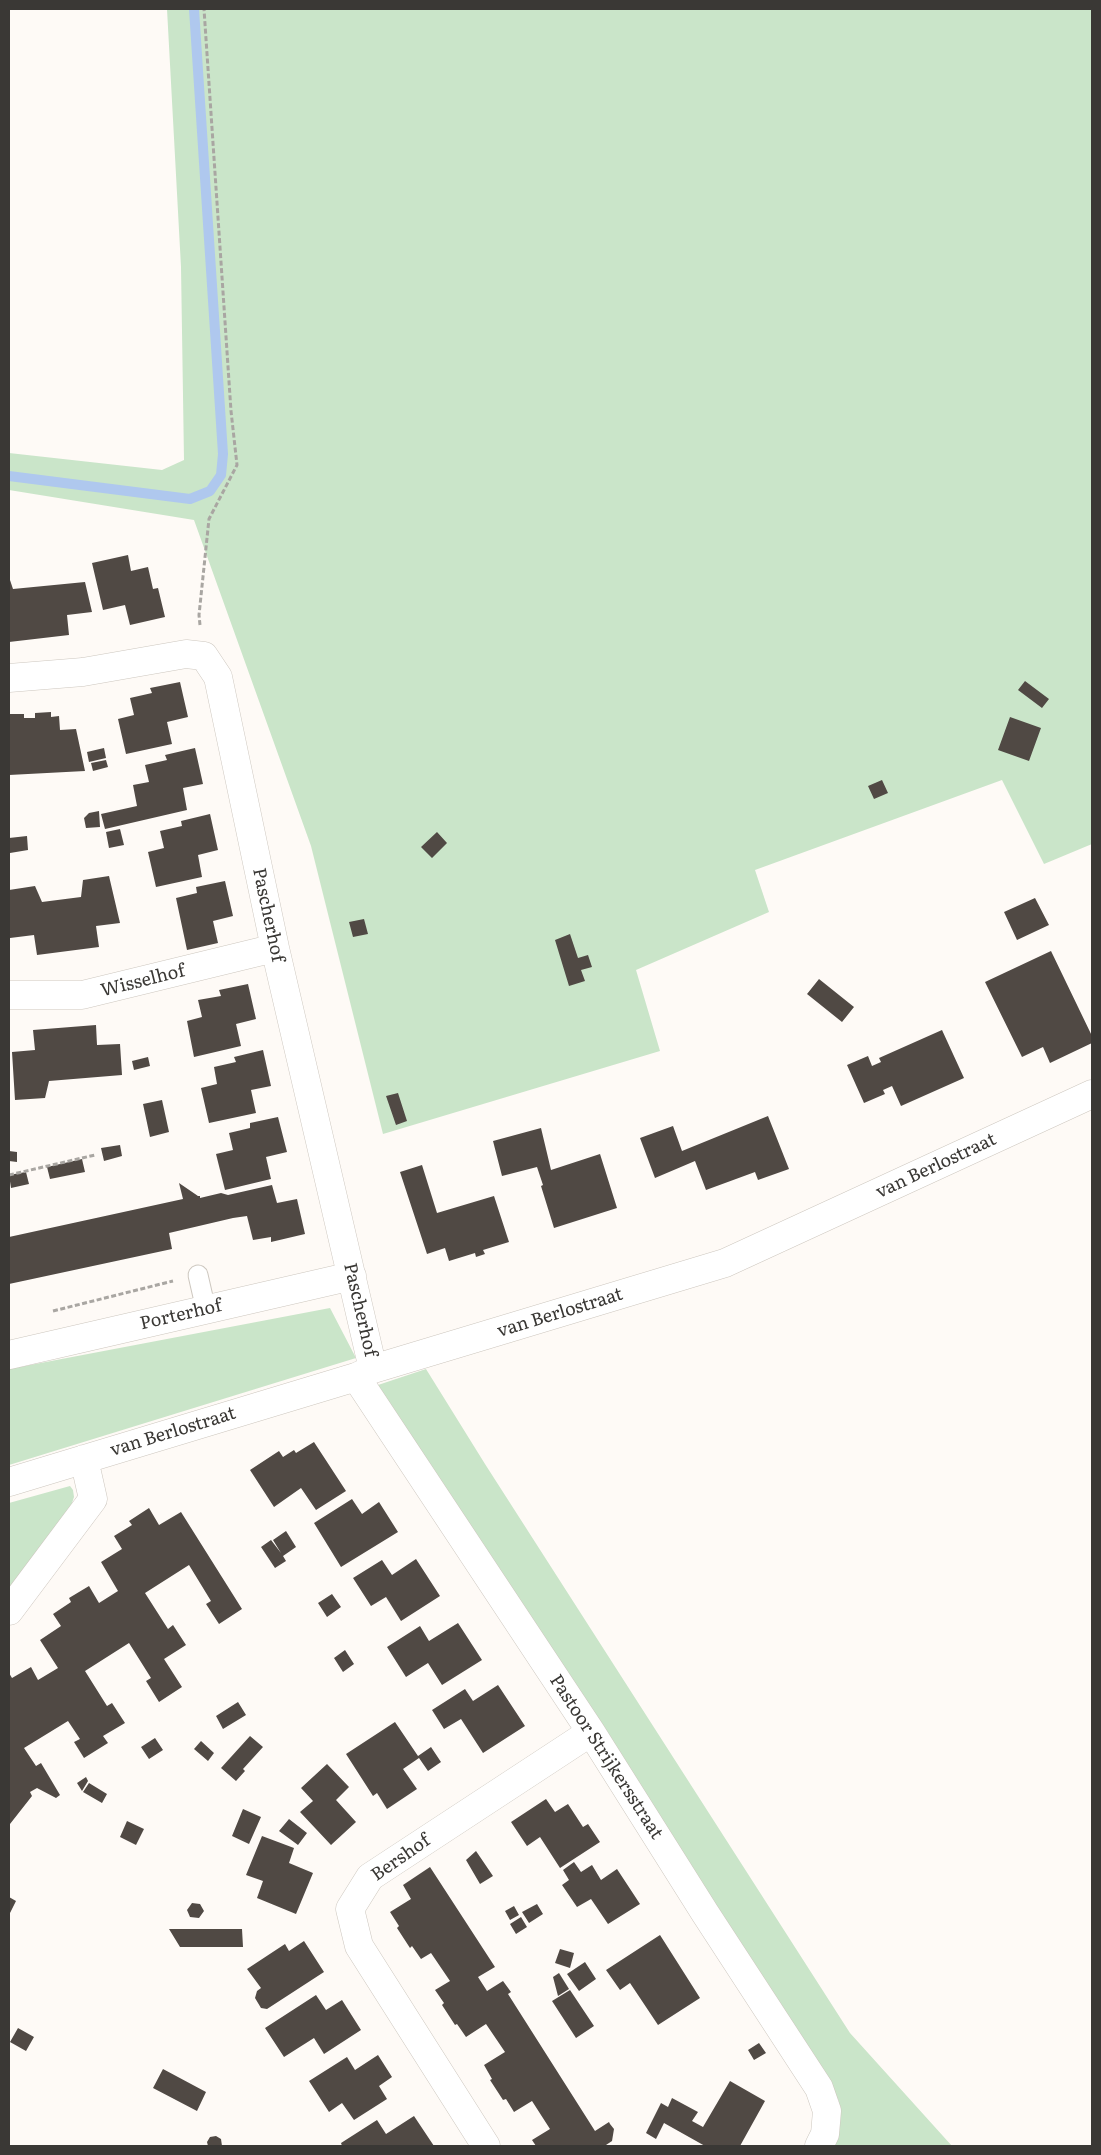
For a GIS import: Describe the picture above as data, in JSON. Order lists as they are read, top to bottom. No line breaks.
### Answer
{"streets":{"street":["Pascherhof","Wisselhof","van Berlostraat","Porterhof","Pastoor Strijkersstraat","Bershof"]},"crossings":[["Pascherhof","Wisselhof"],["Pascherhof","van Berlostraat"],["Pascherhof","Porterhof"],["Pascherhof","Pastoor Strijkersstraat"],["van Berlostraat","Pastoor Strijkersstraat"],["Pastoor Strijkersstraat","Bershof"]]}
